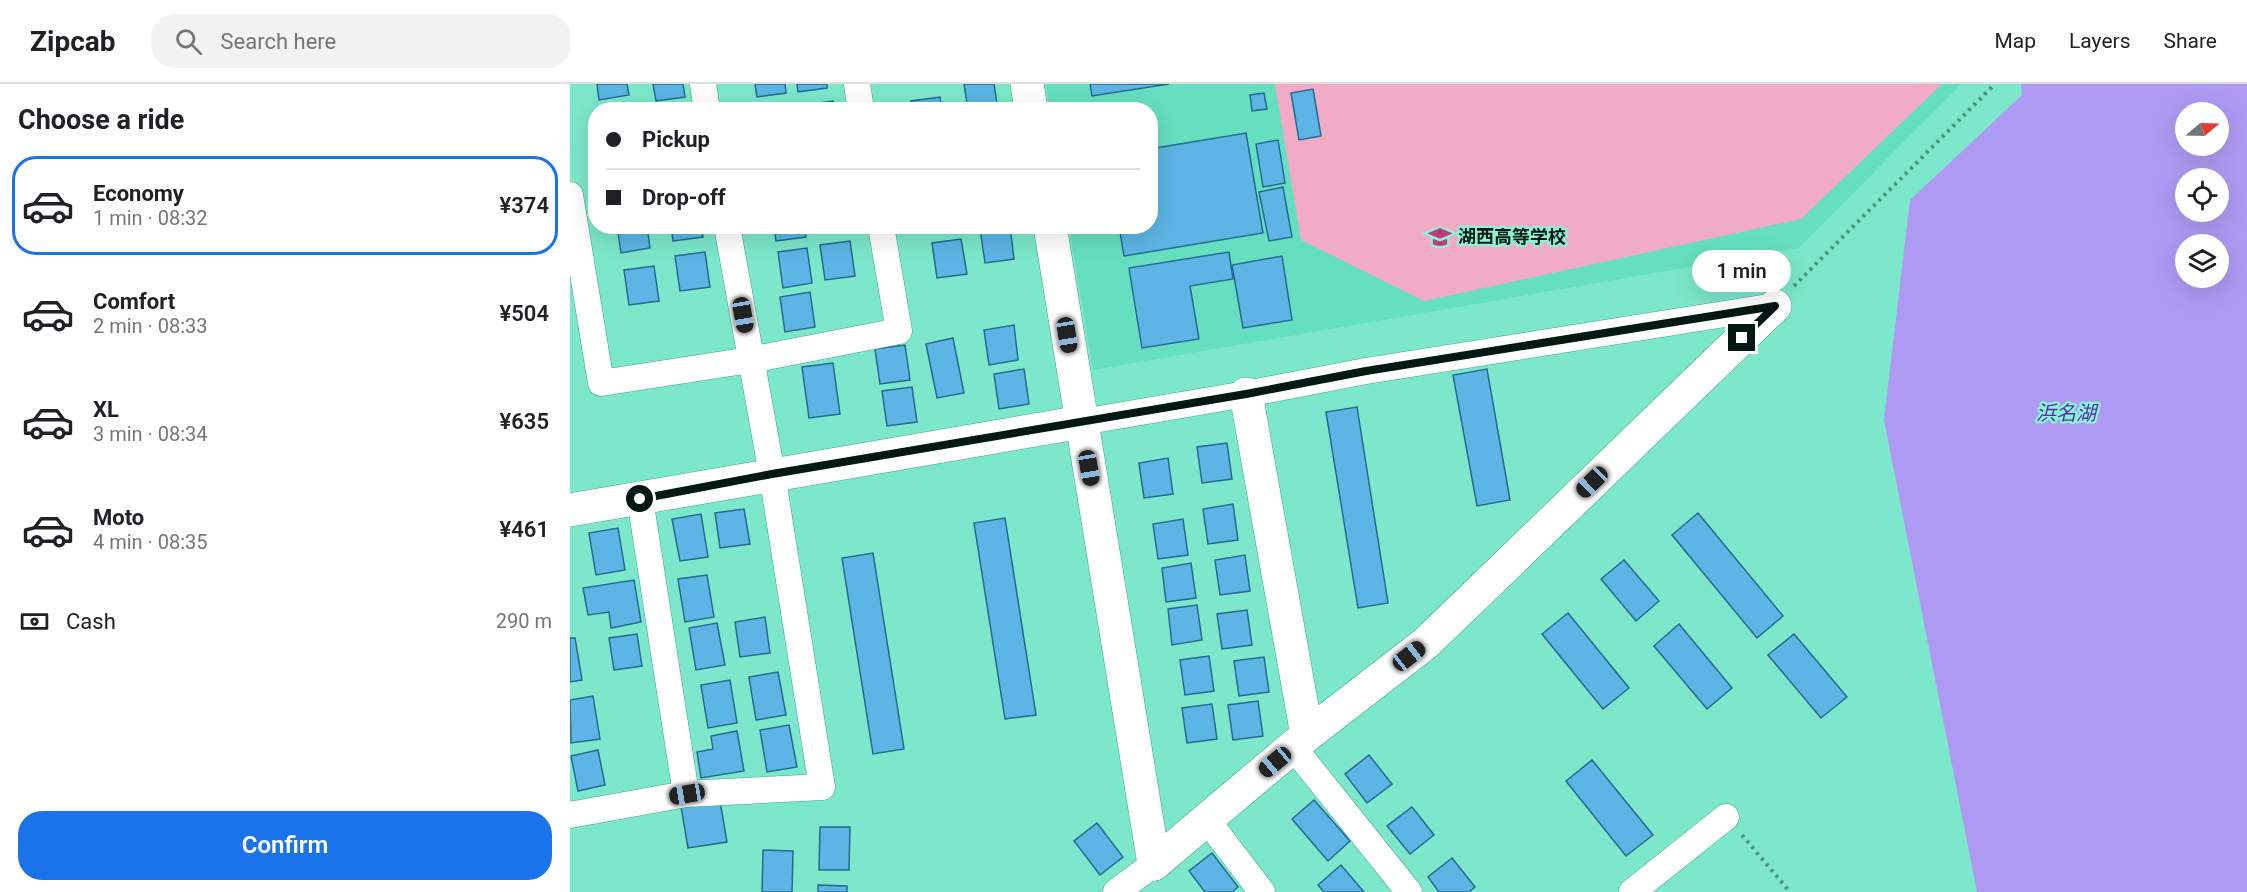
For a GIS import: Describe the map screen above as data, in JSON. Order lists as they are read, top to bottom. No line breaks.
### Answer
{"water":["浜名湖"],"places":{"school or university":["湖西高等学校"]},"north":"right","page":{"header":"Zipcab","search":"Search here","nav":["Map","Layers","Share"],"heading":"Choose a ride","banner":["Pickup","Drop-off"],"list":[{"name":"Economy","note":"1 min · 08:32","value":"¥374"},{"name":"Comfort","note":"2 min · 08:33","value":"¥504"},{"name":"XL","note":"3 min · 08:34","value":"¥635"},{"name":"Moto","note":"4 min · 08:35","value":"¥461"}],"bubble":"1 min","pay":["Cash","290 m"],"buttons":"Confirm"}}
